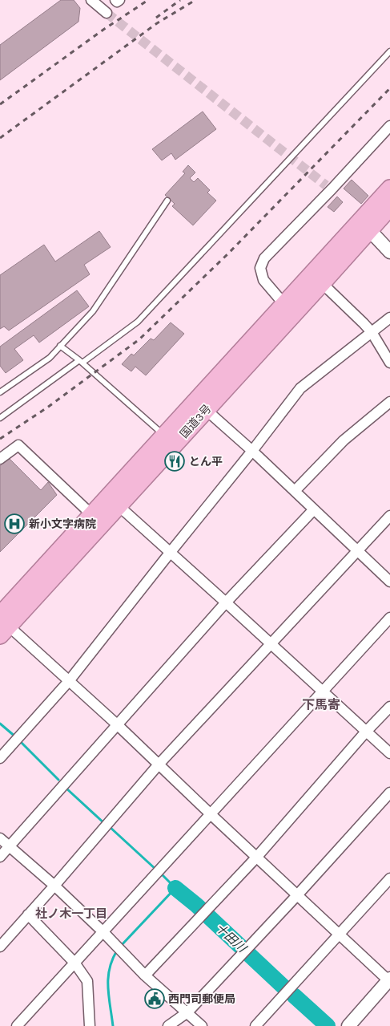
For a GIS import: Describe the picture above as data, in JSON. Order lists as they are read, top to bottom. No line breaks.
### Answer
{"streets":{"highway":["国道3号"]},"districts":["下馬寄","社ノ木一丁目"],"water":["十田川"],"places":{"restaurant":["とん平"],"hospital":["新小文字病院"],"public building":["西門司郵便局"]}}
